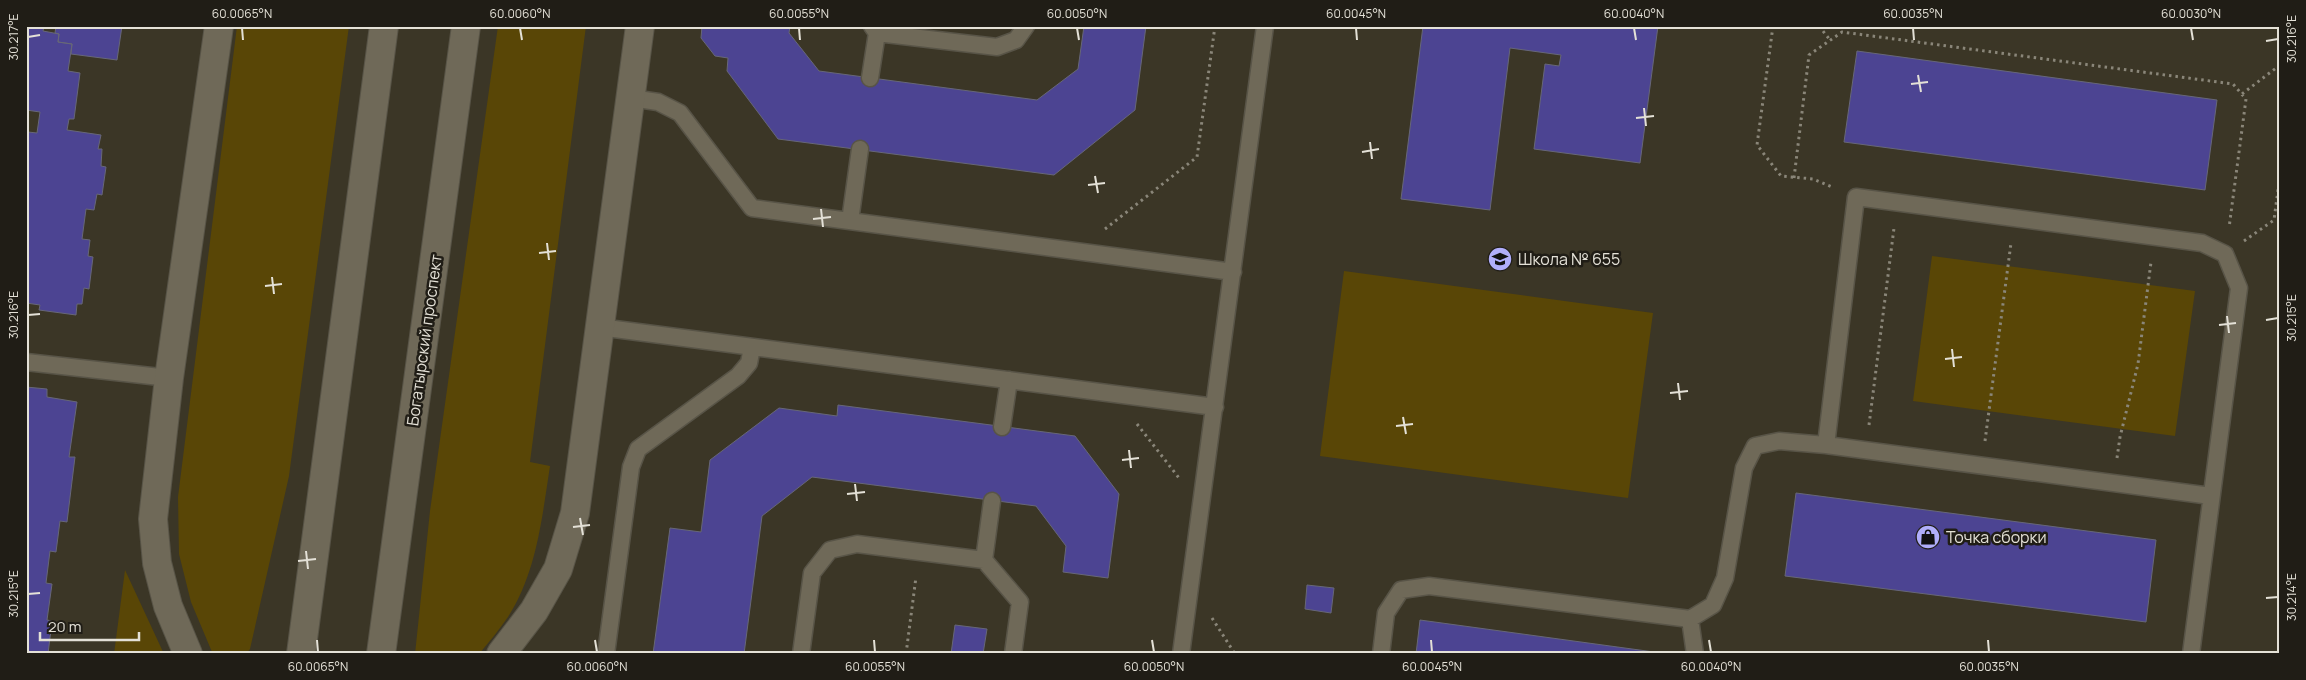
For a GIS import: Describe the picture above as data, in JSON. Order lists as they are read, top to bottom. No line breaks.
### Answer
{"streets":{"street":["Богатырский проспект"]},"places":{"school or university":["Школа № 655"],"shop":["Точка сборки"]},"scale_bar":"20 m","coordinates":["60.0065°N","60.0060°N","60.0055°N","60.0050°N","60.0045°N","60.0040°N","60.0035°N","60.0030°N","30.217°E","30.216°E","30.215°E","30.214°E"]}
